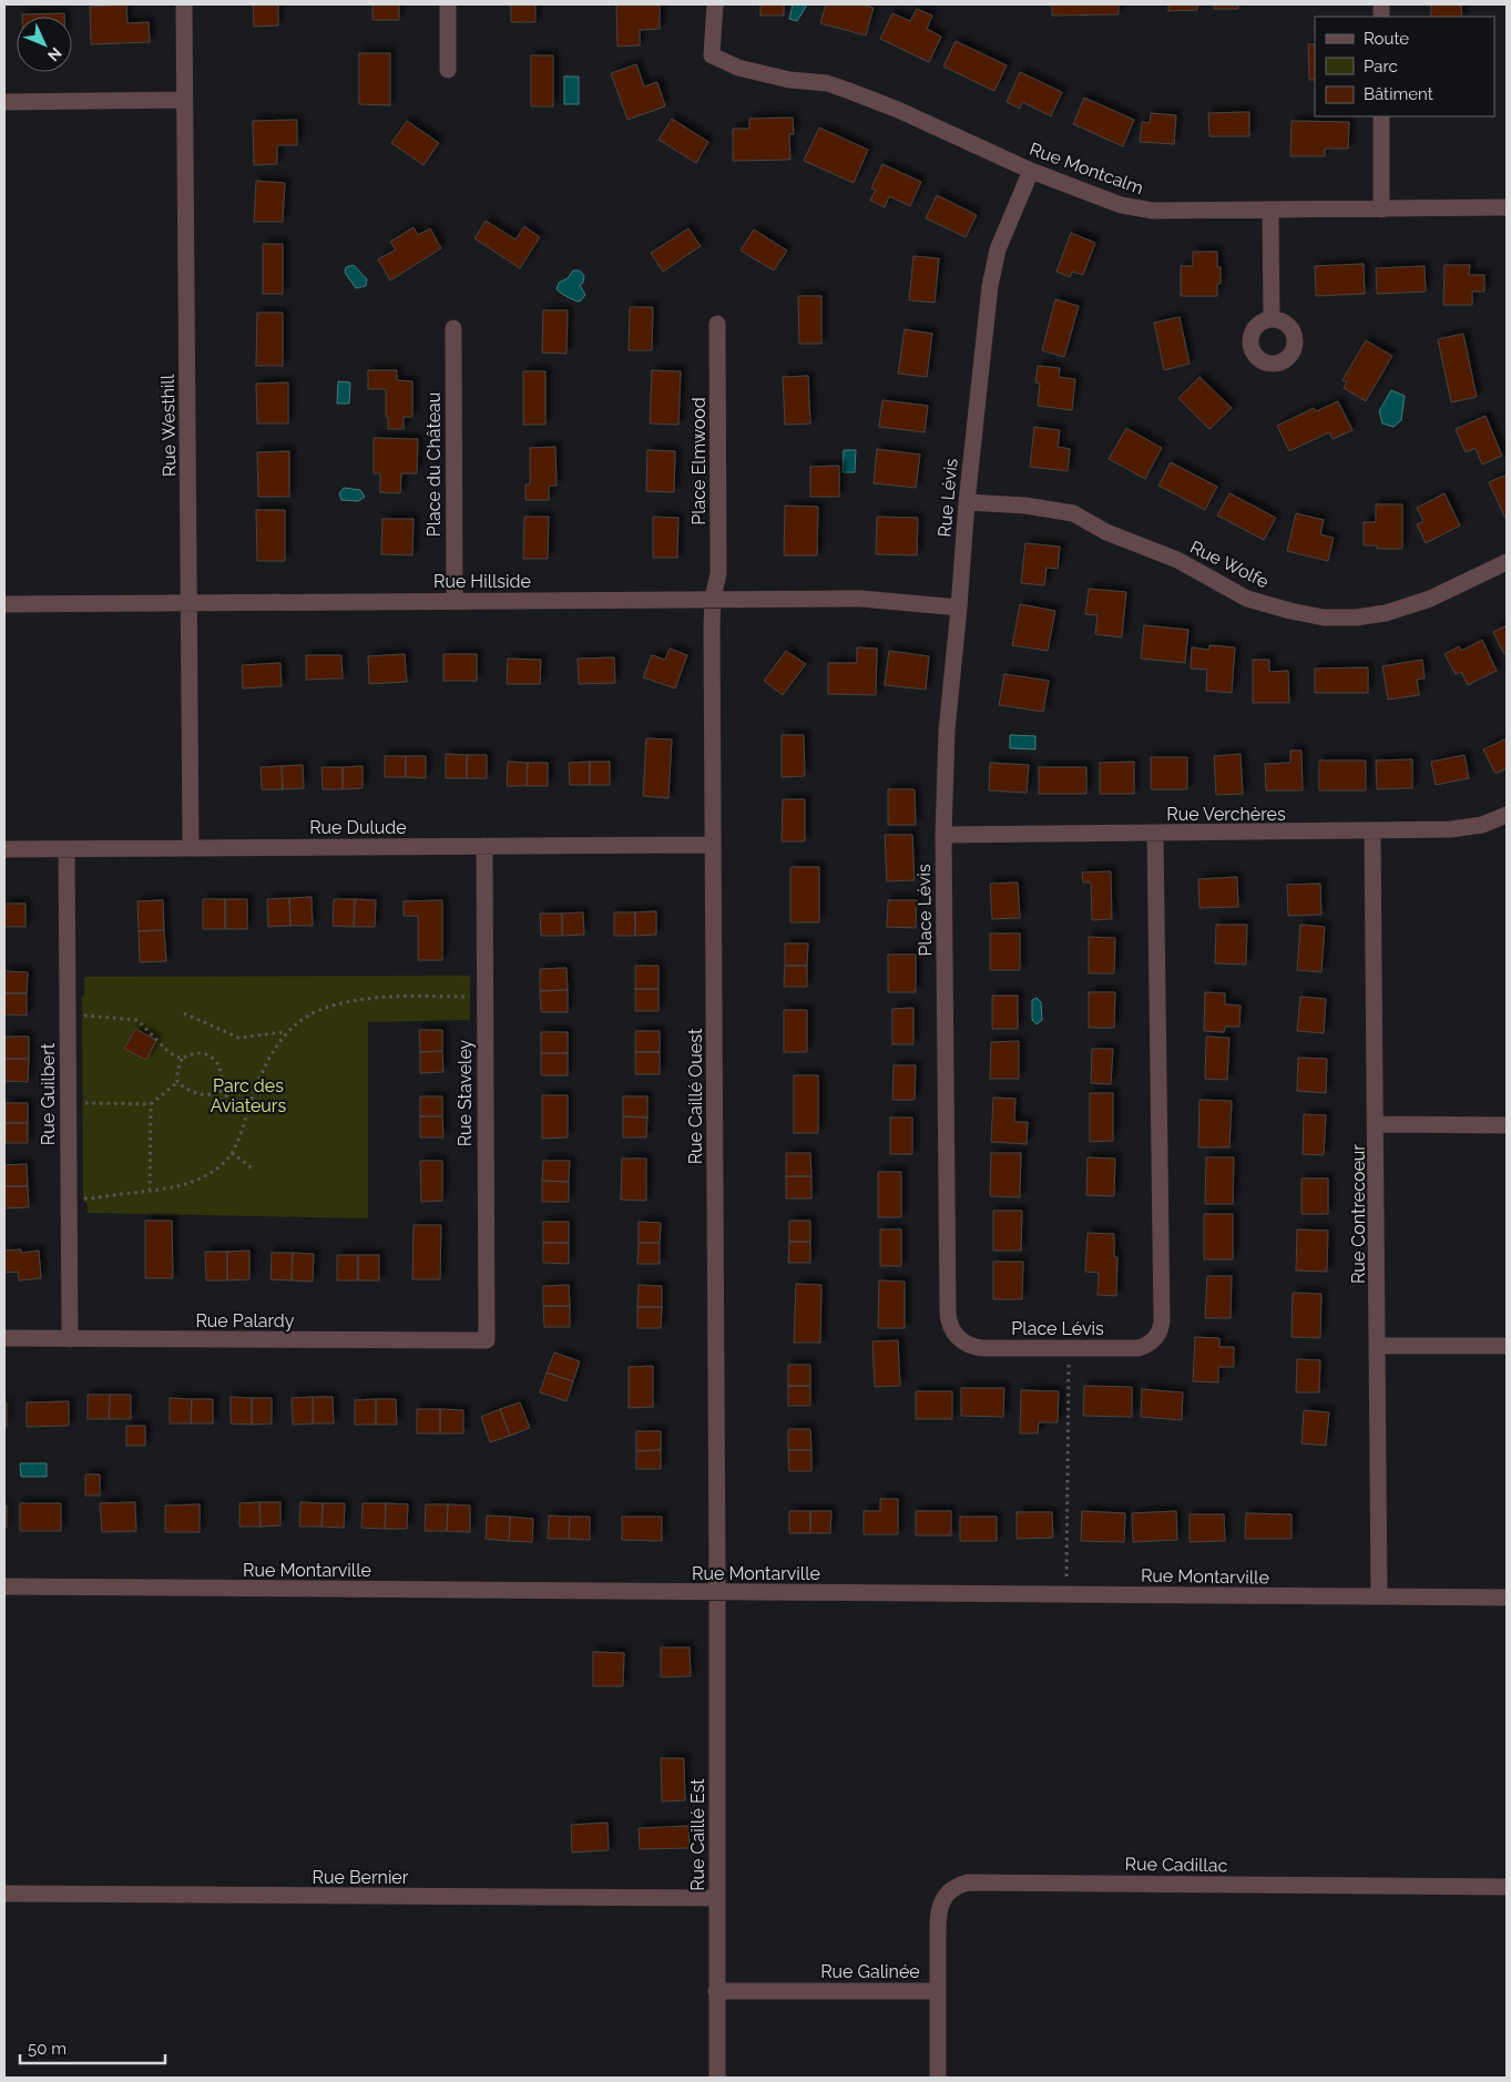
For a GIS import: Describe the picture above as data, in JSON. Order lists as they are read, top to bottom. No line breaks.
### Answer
{"streets":{"street":["Rue Montcalm","Rue Westhill","Place Elmwood","Place du Château","Rue Lévis","Rue Wolfe","Rue Hillside","Rue Verchères","Rue Dulude","Place Lévis","Rue Staveley","Rue Guilbert","Rue Caillé Ouest","Rue Contrecoeur","Rue Palardy","Rue Montarville","Rue Caillé Est","Rue Cadillac","Rue Bernier","Rue Galinée"]},"crossings":[["Rue Montcalm","Rue Lévis"],["Rue Westhill","Rue Hillside"],["Rue Westhill","Rue Dulude"],["Place Elmwood","Rue Hillside"],["Place Elmwood","Rue Caillé Ouest"],["Place du Château","Rue Hillside"],["Rue Lévis","Rue Wolfe"],["Rue Lévis","Rue Hillside"],["Rue Lévis","Rue Verchères"],["Rue Lévis","Place Lévis"],["Rue Hillside","Rue Caillé Ouest"],["Rue Verchères","Place Lévis"],["Rue Verchères","Rue Contrecoeur"],["Rue Dulude","Rue Staveley"],["Rue Dulude","Rue Guilbert"],["Rue Dulude","Rue Caillé Ouest"],["Rue Staveley","Rue Palardy"],["Rue Guilbert","Rue Palardy"],["Rue Caillé Ouest","Rue Montarville"],["Rue Caillé Ouest","Rue Caillé Est"],["Rue Contrecoeur","Rue Montarville"],["Rue Montarville","Rue Caillé Est"],["Rue Caillé Est","Rue Bernier"],["Rue Caillé Est","Rue Galinée"],["Rue Cadillac","Rue Galinée"]],"parks":["Parc des Aviateurs"],"legend":["Route","Parc","Bâtiment"],"scale_bar":"50 m","north":"bottom right"}
